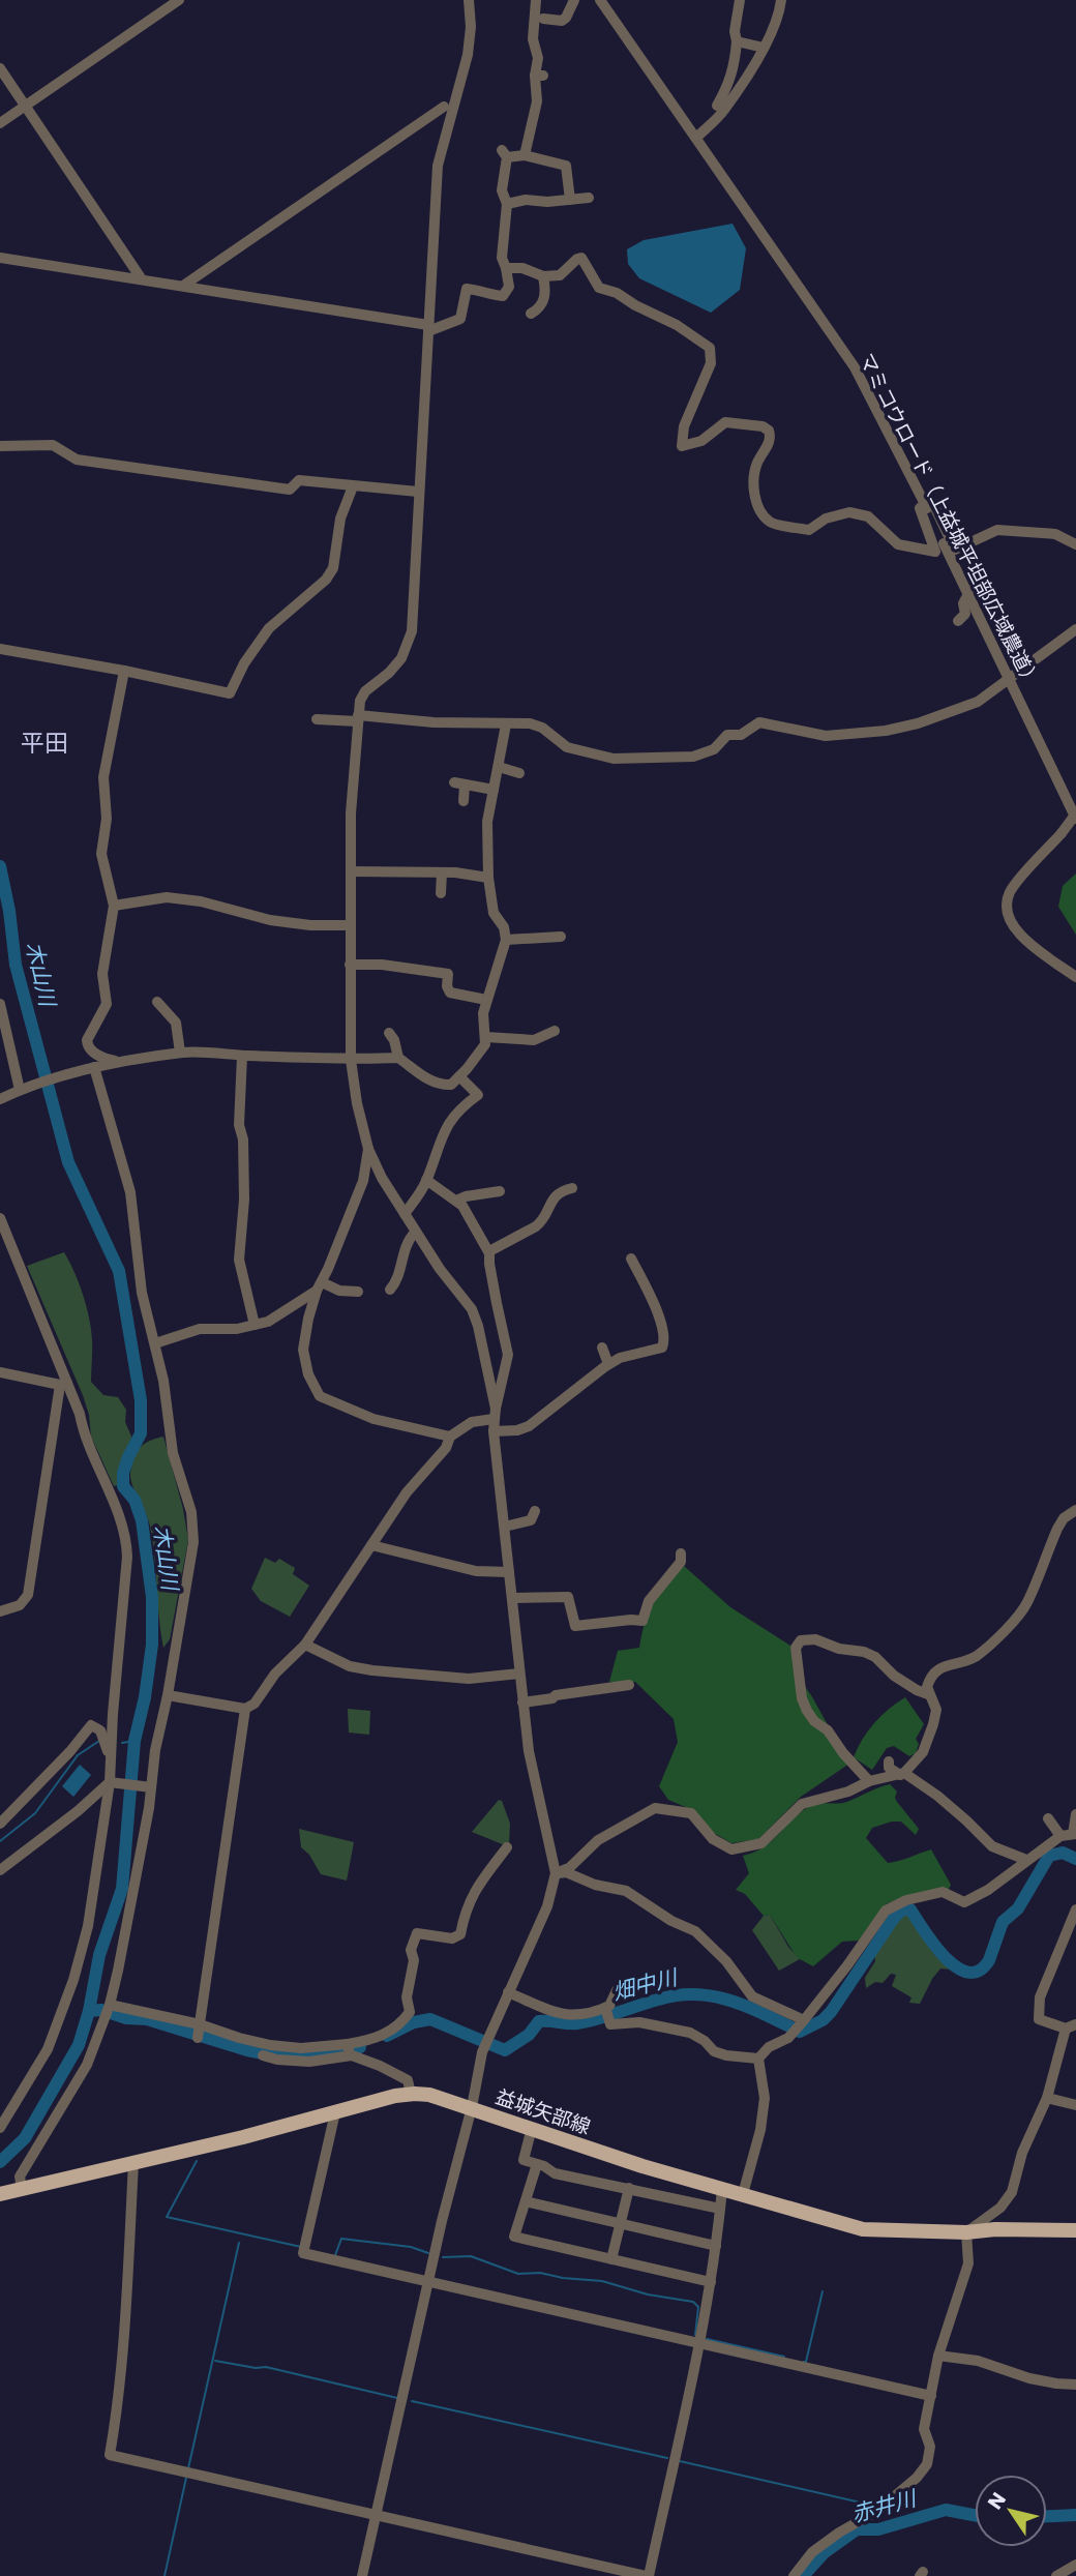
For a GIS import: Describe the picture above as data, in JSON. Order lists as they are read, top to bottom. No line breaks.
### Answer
{"streets":{"main road":["益城矢部線"],"street":["マミコウロード（上益城平坦部広域農道）"]},"districts":["平田"],"water":["木山川","畑中川","赤井川"],"north":"top left"}
